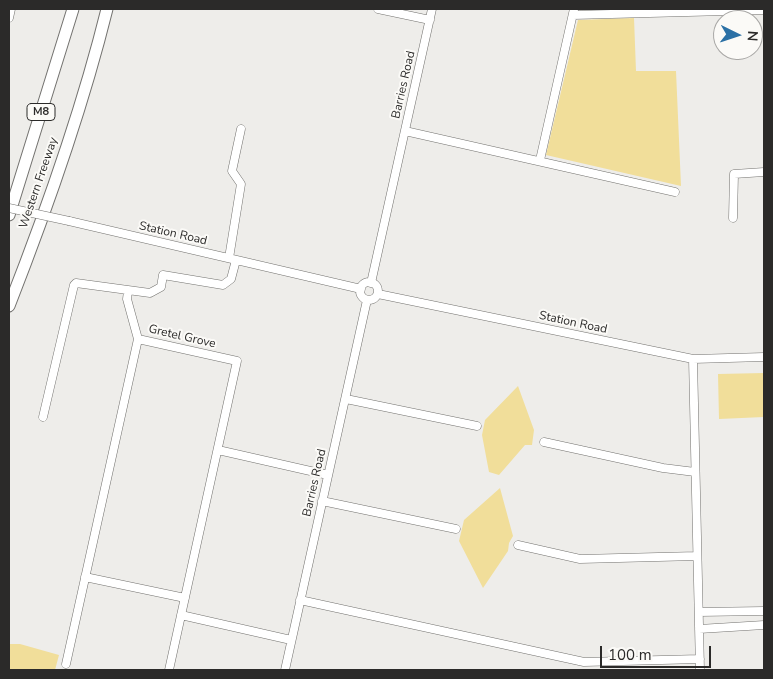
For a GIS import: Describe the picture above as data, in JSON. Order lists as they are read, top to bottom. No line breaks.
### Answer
{"streets":{"highway":["M8","Western Freeway"],"street":["Barries Road","Station Road","Gretel Grove"]},"crossings":[["Barries Road","Station Road"]],"scale_bar":"100 m","north":"right"}
